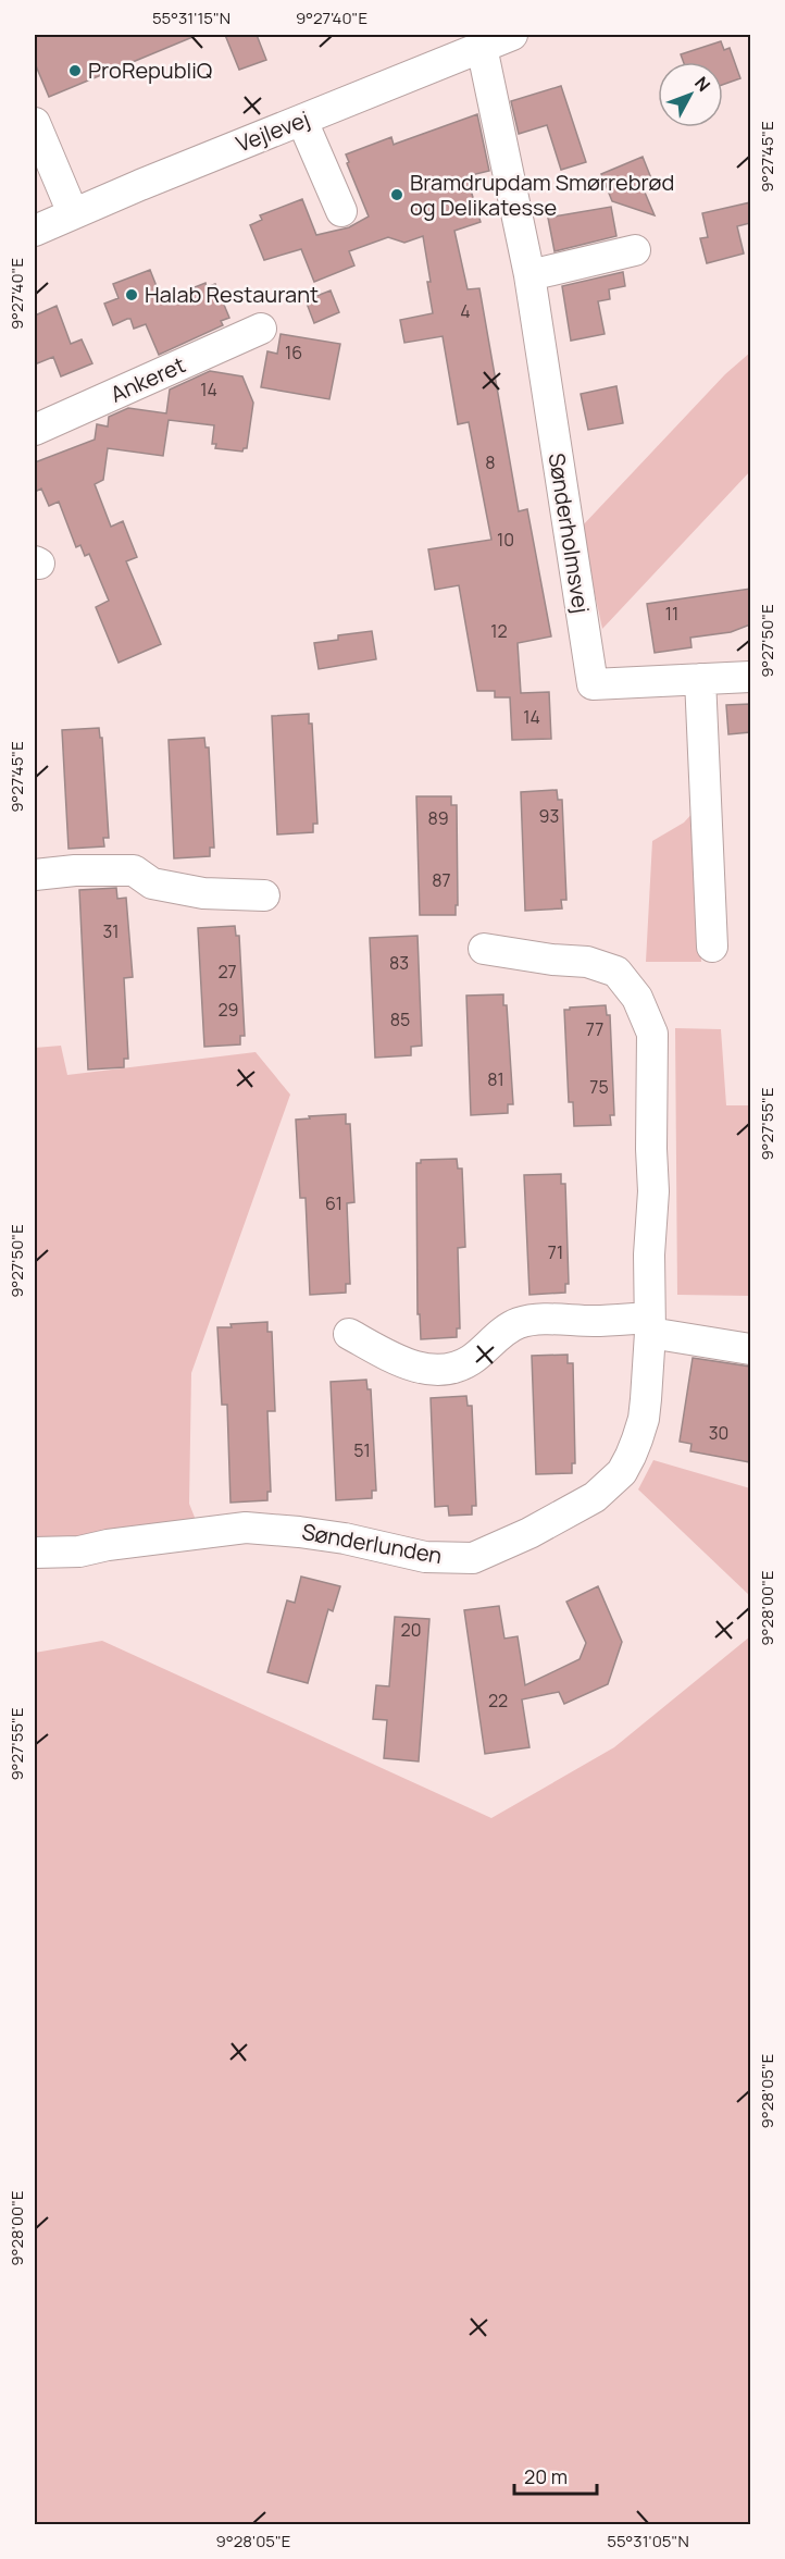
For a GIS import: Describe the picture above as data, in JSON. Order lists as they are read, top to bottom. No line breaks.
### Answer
{"streets":{"street":["Vejlevej","Ankeret","Sønderholmsvej","Sønderlunden"]},"crossings":[["Vejlevej","Sønderholmsvej"]],"places":["ProRepubliQ","Bramdrupdam Smørrebrød og Delikatesse","Halab Restaurant"],"house_numbers":["4","16","14","8","10","11","12","14","93","89","87","31","83","27","29","85","77","81","75","61","71","30","51","20","22"],"scale_bar":"20 m","north":"top right","coordinates":["55°31'15\"N","9°27'40\"E","9°27'45\"E","9°27'50\"E","9°27'55\"E","9°28'00\"E","9°28'05\"E","55°31'05\"N"]}
